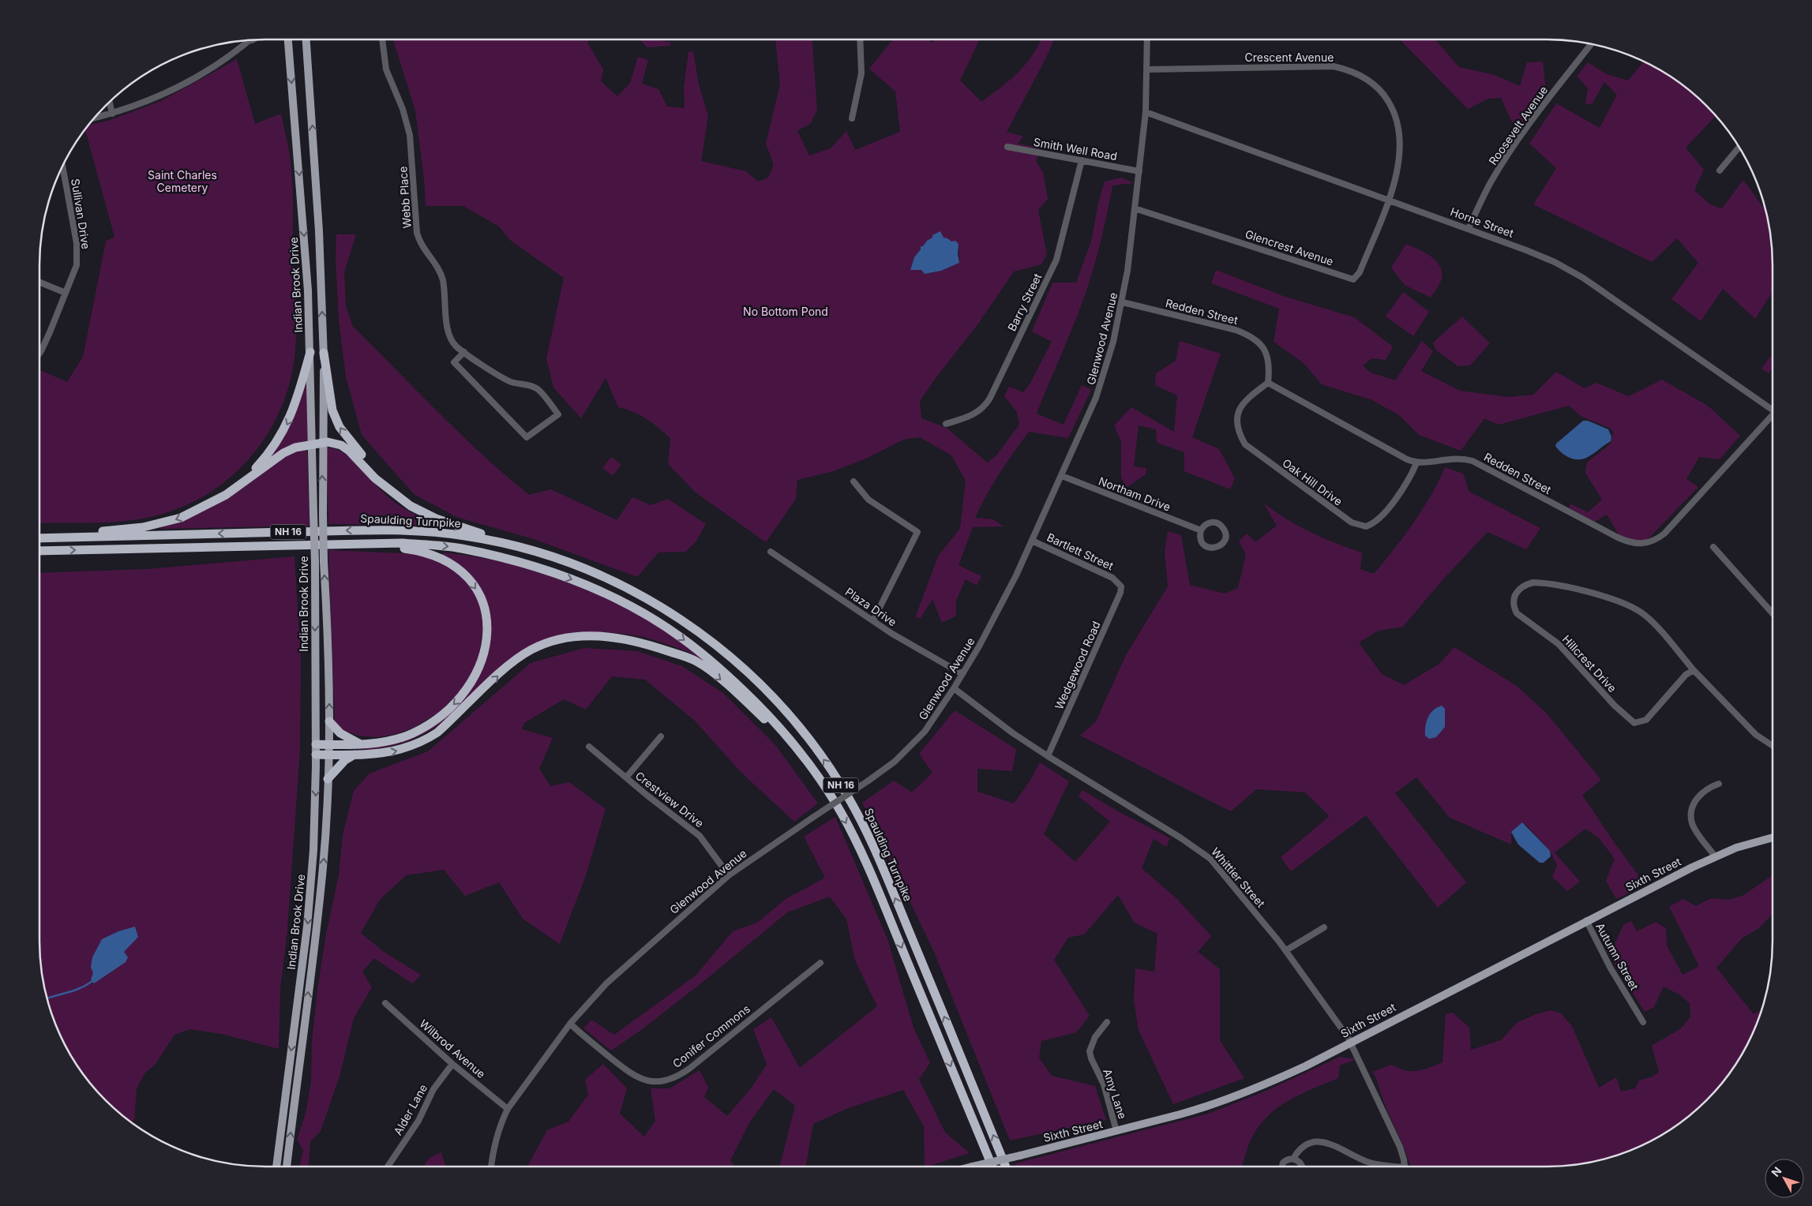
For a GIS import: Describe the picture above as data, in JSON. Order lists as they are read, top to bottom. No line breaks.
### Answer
{"streets":{"highway":["Spaulding Turnpike","NH 16"],"main road":["Indian Brook Drive","Sixth Street"],"street":["Crescent Avenue","Roosevelt Avenue","Smith Well Road","Webb Place","Sullivan Drive","Horne Street","Glencrest Avenue","Barry Street","Redden Street","Glenwood Avenue","Oak Hill Drive","Northam Drive","Bartlett Street","Plaza Drive","Hillcrest Drive","Wedgewood Road","Crestview Drive","Whittier Street","Autumn Street","Conifer Commons","Wilbrod Avenue","Amy Lane","Alder Lane"]},"crossings":[["Crescent Avenue","Horne Street"],["Crescent Avenue","Glencrest Avenue"],["Crescent Avenue","Glenwood Avenue"],["Roosevelt Avenue","Horne Street"],["Smith Well Road","Barry Street"],["Smith Well Road","Glenwood Avenue"],["Horne Street","Glencrest Avenue"],["Horne Street","Glenwood Avenue"],["Glencrest Avenue","Glenwood Avenue"],["Redden Street","Glenwood Avenue"],["Redden Street","Oak Hill Drive"],["Glenwood Avenue","Northam Drive"],["Glenwood Avenue","Bartlett Street"],["Glenwood Avenue","Plaza Drive"],["Glenwood Avenue","Crestview Drive"],["Glenwood Avenue","Whittier Street"],["Glenwood Avenue","Conifer Commons"],["Glenwood Avenue","Wilbrod Avenue"],["Bartlett Street","Wedgewood Road"],["Wedgewood Road","Whittier Street"],["Sixth Street","Whittier Street"],["Sixth Street","Autumn Street"],["Sixth Street","Amy Lane"],["Wilbrod Avenue","Alder Lane"]],"parks":["Saint Charles Cemetery","No Bottom Pond"],"north":"top left"}
